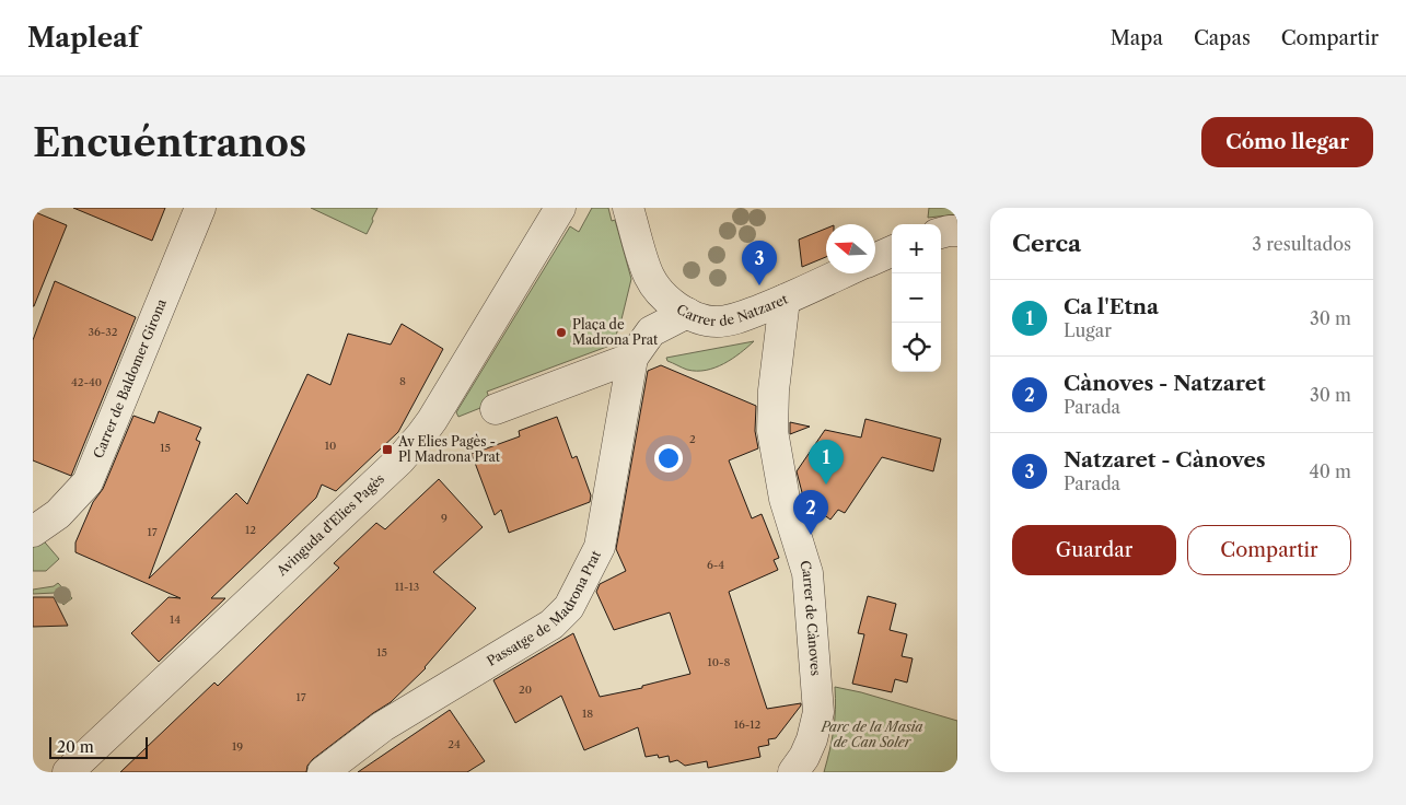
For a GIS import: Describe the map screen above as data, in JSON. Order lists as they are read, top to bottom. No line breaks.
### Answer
{"streets":{"street":["Carrer de Natzaret","Carrer de Baldomer Girona","Avinguda d'Elies Pagès","Passatge de Madrona Prat","Carrer de Cànoves"]},"crossings":[["Carrer de Natzaret","Carrer de Cànoves"]],"parks":["Parc de la Masia de Can Soler"],"places":{"other":["Plaça de Madrona Prat"],"transit":["Av Elies Pagès - Pl Madrona Prat"]},"house_numbers":["36-32","8","42-40","2","10","15","9","12","17","6-4","11-13","14","15","10-8","20","17","18","16-12","24","19"],"scale_bar":"20 m","north":"left","page":{"header":"Mapleaf","nav":["Mapa","Capas","Compartir"],"buttons":["Cómo llegar",["Guardar","Compartir"]],"title":"Encuéntranos","heading":["Cerca","3 resultados"],"map_buttons":["+","−"],"pins":["3","1","2"],"list":[{"mark":"1","name":"Ca l'Etna","note":"Lugar","value":"30 m"},{"mark":"2","name":"Cànoves - Natzaret","note":"Parada","value":"30 m"},{"mark":"3","name":"Natzaret - Cànoves","note":"Parada","value":"40 m"}],"scale":"20 m"}}
